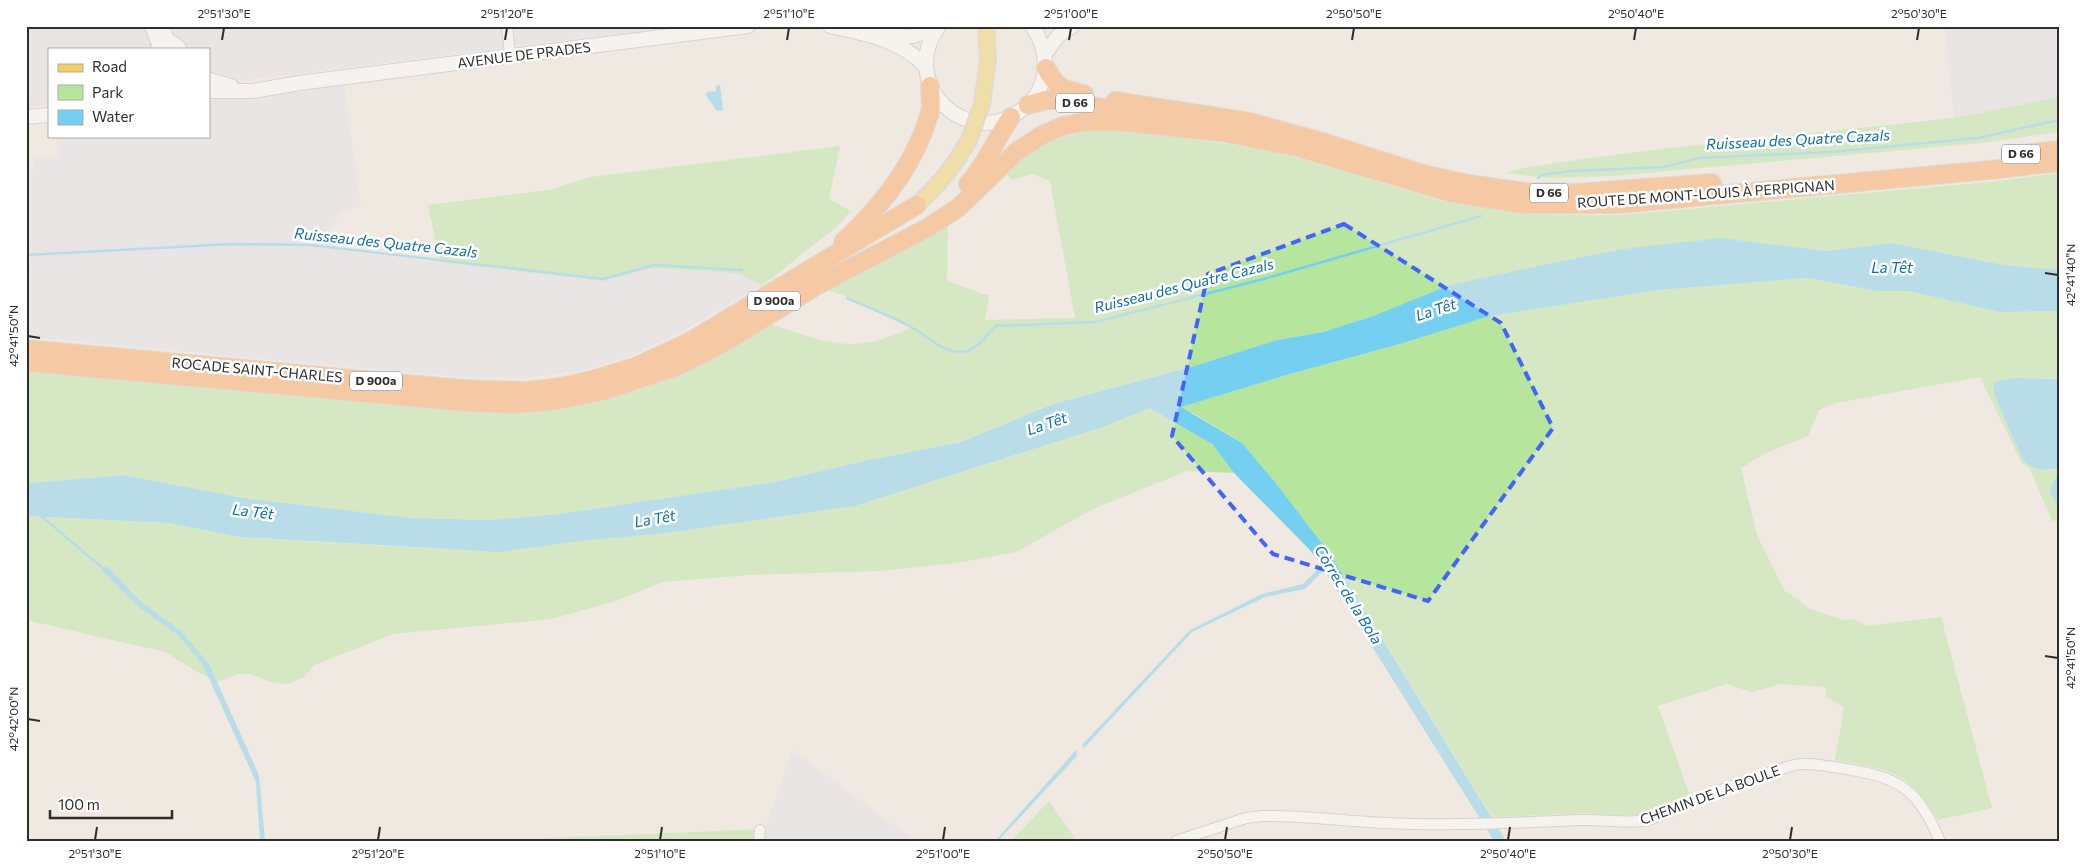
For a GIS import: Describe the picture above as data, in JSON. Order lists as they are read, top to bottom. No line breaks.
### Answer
{"streets":{"highway":["D 66","ROUTE DE MONT-LOUIS À PERPIGNAN","D 900a","ROCADE SAINT-CHARLES"],"main road":["AVENUE DE PRADES"],"street":["CHEMIN DE LA BOULE"]},"crossings":[["D 66","ROUTE DE MONT-LOUIS À PERPIGNAN"],["D 900a","ROCADE SAINT-CHARLES"]],"water":["Ruisseau des Quatre Cazals","La Têt","Còrrec de la Bola"],"legend":["Road","Park","Water"],"scale_bar":"100 m","coordinates":["2°51'30\"E","2°51'20\"E","2°51'10\"E","2°51'00\"E","2°50'50\"E","2°50'40\"E","2°50'30\"E","42°41'40\"N","42°41'50\"N","42°42'00\"N"]}
